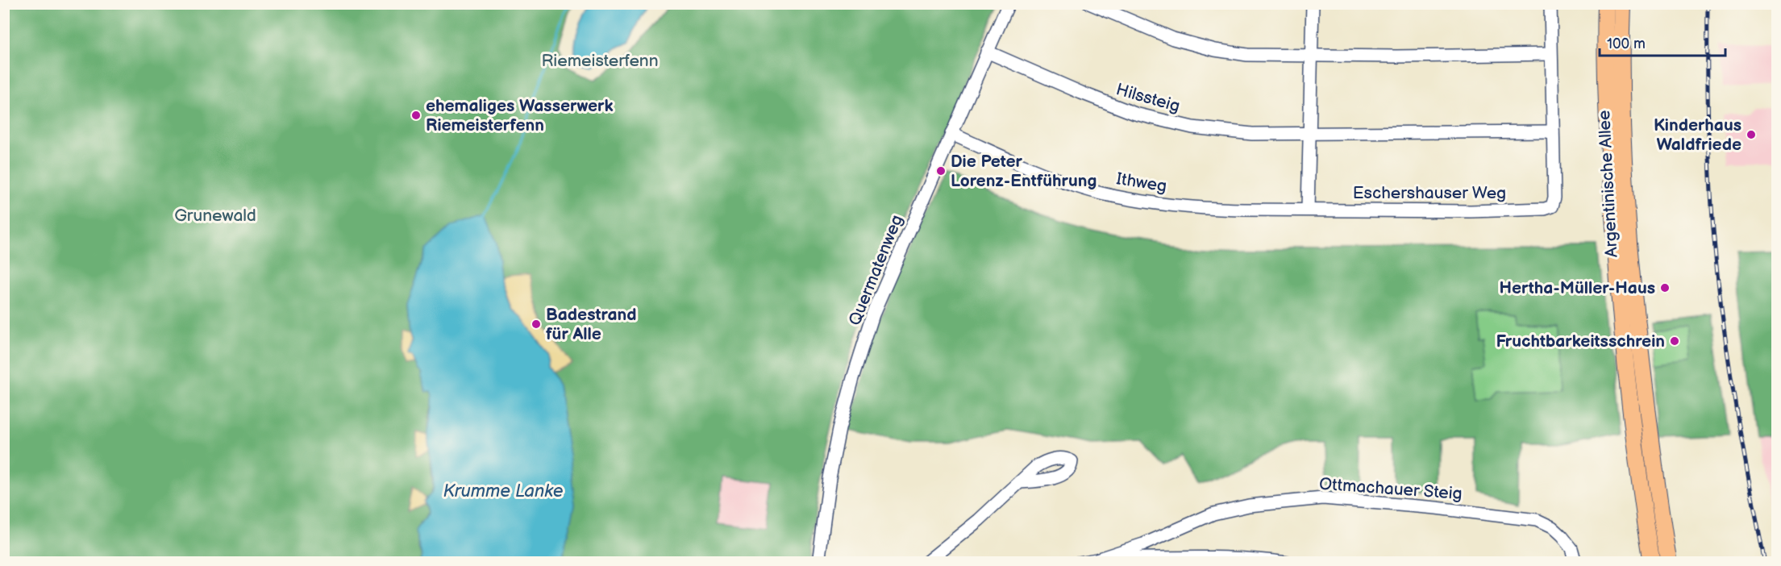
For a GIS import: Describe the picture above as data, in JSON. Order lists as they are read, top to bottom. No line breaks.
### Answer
{"streets":{"main road":["Argentinische Allee"],"street":["Hilssteig","Ithweg","Eschershauser Weg","Quermatenweg","Ottmachauer Steig"]},"crossings":[["Hilssteig","Quermatenweg"],["Ithweg","Eschershauser Weg"],["Ithweg","Quermatenweg"]],"water":["Krumme Lanke"],"parks":["Riemeisterfenn","Grunewald"],"places":["ehemaliges Wasserwerk Riemeisterfenn","Kinderhaus Waldfriede","Die Peter Lorenz-Entführung","Hertha-Müller-Haus","Badestrand für Alle","Fruchtbarkeitsschrein"],"scale_bar":"100 m"}
